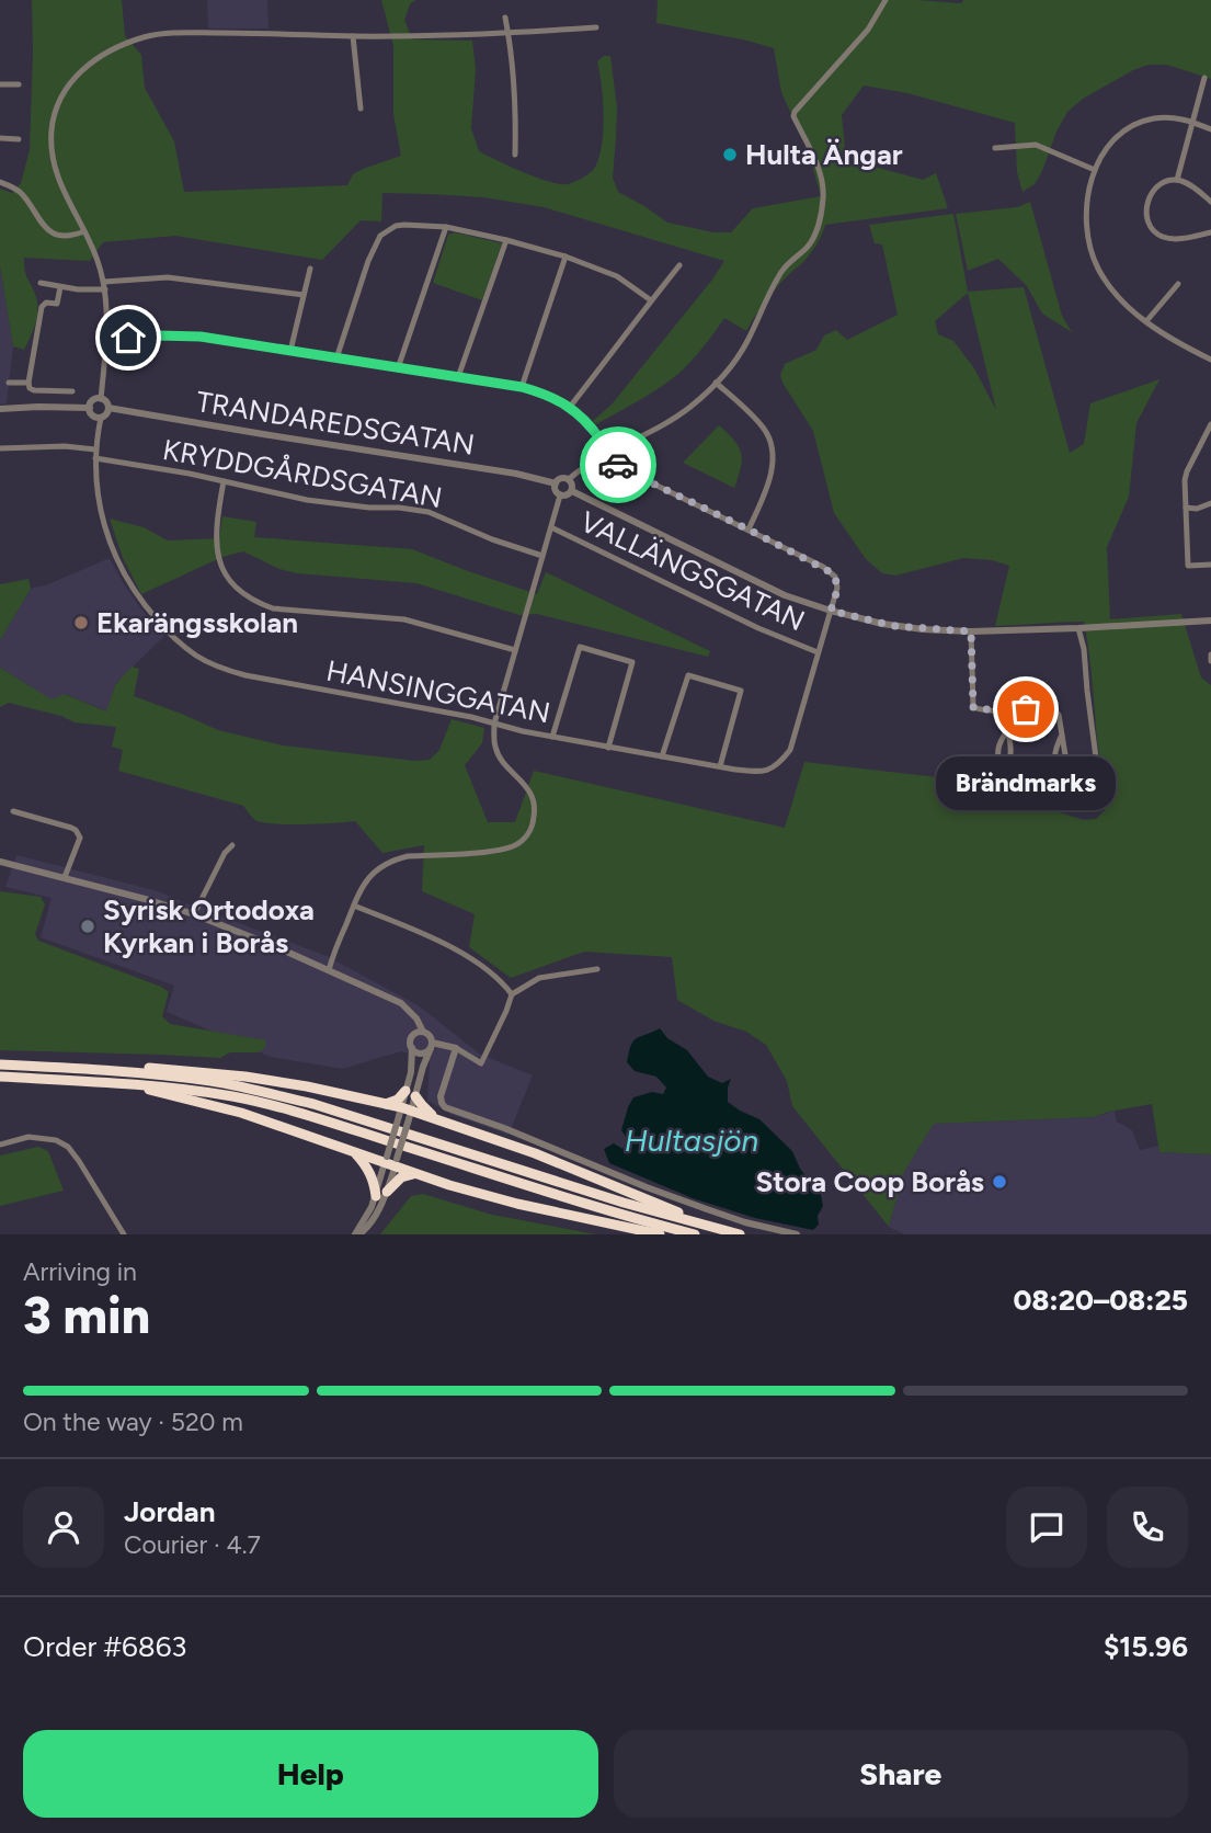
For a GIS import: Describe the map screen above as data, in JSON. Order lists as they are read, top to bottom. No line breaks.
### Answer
{"streets":{"street":["TRANDAREDSGATAN","KRYDDGÅRDSGATAN","VALLÄNGSGATAN","HANSINGGATAN"]},"crossings":[["TRANDAREDSGATAN","HANSINGGATAN"],["KRYDDGÅRDSGATAN","HANSINGGATAN"],["VALLÄNGSGATAN","HANSINGGATAN"]],"water":["Hultasjön"],"places":["Hulta Ängar","Ekarängsskolan","Brändmarks","Syrisk Ortodoxa Kyrkan i Borås","Stora Coop Borås"],"page":{"bubble":"Brändmarks","heading":["3 min","Arriving in","08:20–08:25"],"panel":["Jordan","Courier · 4.7","Order #6863","$15.96"],"bar":"On the way · 520 m","buttons":["Help","Share"]}}
